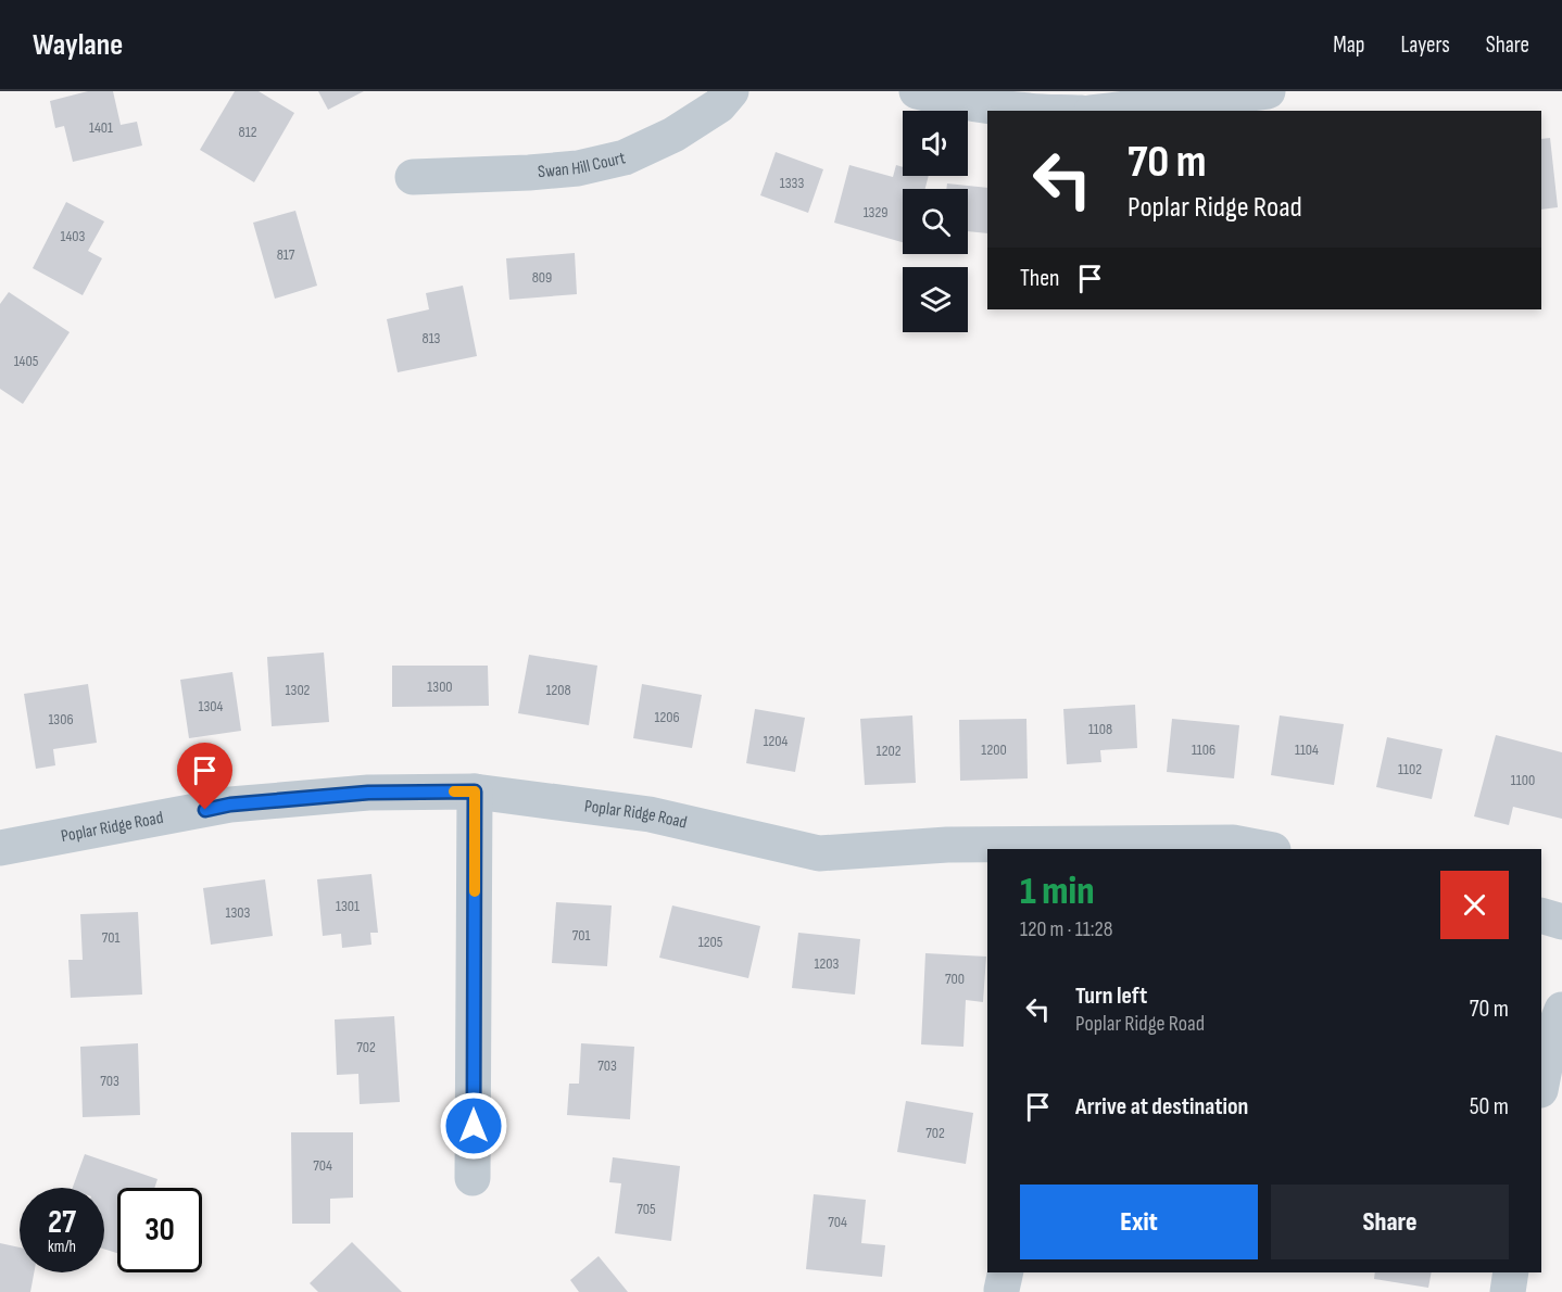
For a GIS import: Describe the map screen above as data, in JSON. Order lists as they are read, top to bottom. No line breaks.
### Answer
{"streets":{"street":["Swan Hill Court","Poplar Ridge Road"]},"house_numbers":["1401","812","1333","1329","1403","817","809","813","1405","1300","1302","1208","1304","1206","1306","1108","1204","1200","1106","1104","1202","1102","1100","1301","1303","701","701","1205","1203","700","702","703","703","702","704","705","704"],"page":{"header":"Waylane","nav":["Map","Layers","Share"],"turn":["70 m","Poplar Ridge Road"],"then":"Then","heading":["1 min","120 m · 11:28"],"list":[{"name":"Turn left","note":"Poplar Ridge Road","value":"70 m"},{"name":"Arrive at destination","value":"50 m"}],"buttons":["Exit","Share"],"speed":"27 km/h","limit":"30"}}
